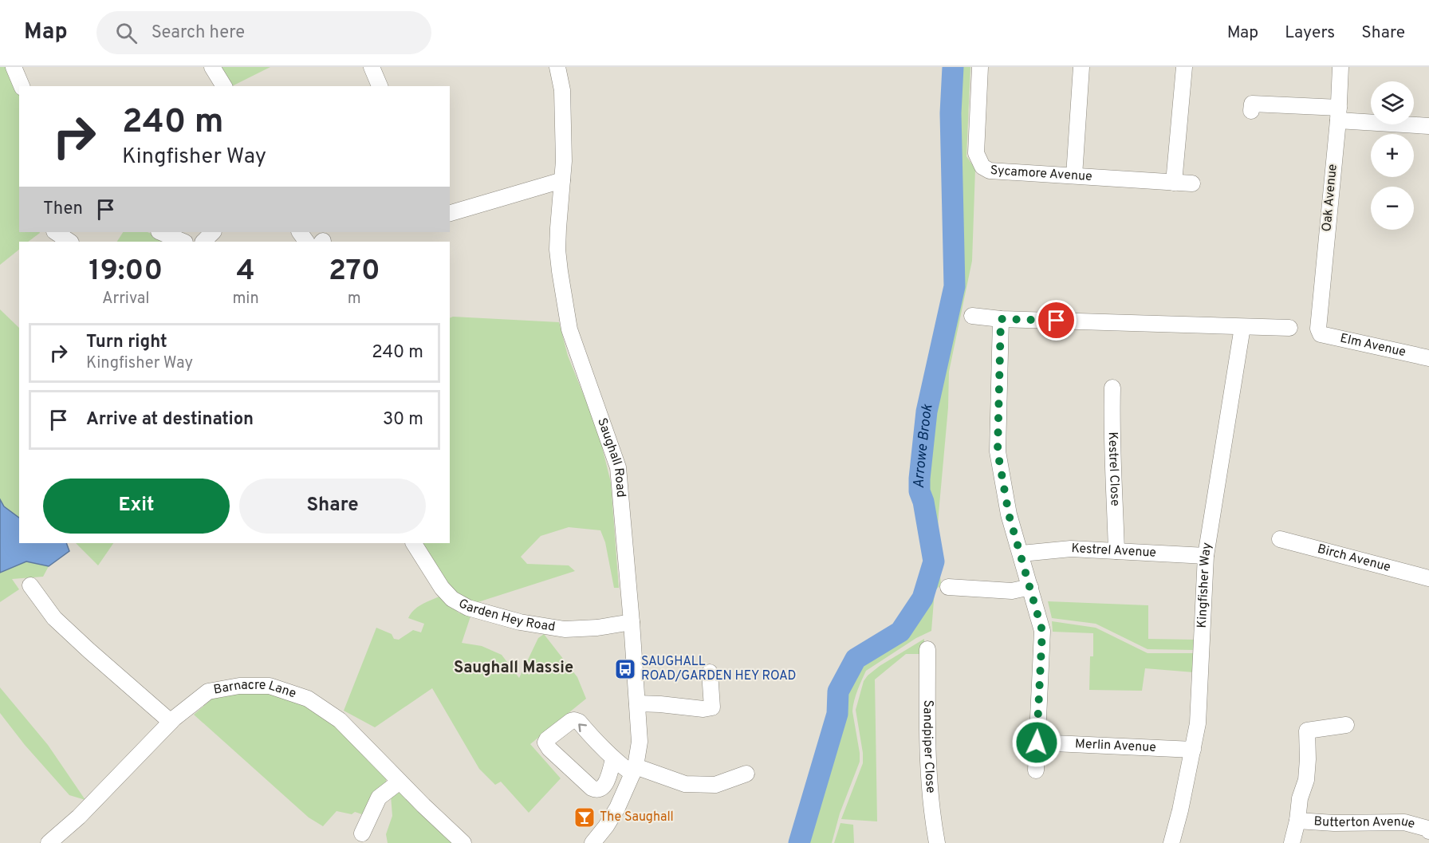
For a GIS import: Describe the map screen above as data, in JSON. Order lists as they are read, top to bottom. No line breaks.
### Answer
{"streets":{"street":["Sycamore Avenue","Oak Avenue","Elm Avenue","Saughall Road","Kestrel Close","Kestrel Avenue","Birch Avenue","Kingfisher Way","Garden Hey Road","Barnacre Lane","Sandpiper Close","Merlin Avenue","Butterton Avenue"]},"crossings":[["Oak Avenue","Elm Avenue"],["Saughall Road","Garden Hey Road"],["Kestrel Close","Kestrel Avenue"],["Kestrel Avenue","Kingfisher Way"],["Kingfisher Way","Merlin Avenue"]],"districts":["Saughall Massie"],"water":["Arrowe Brook"],"places":{"bus stop":["SAUGHALL ROAD/GARDEN HEY ROAD"],"bar":["The Saughall"]},"page":{"header":"Map","search":"Search here","nav":["Map","Layers","Share"],"map_buttons":["+","−"],"turn":["240 m","Kingfisher Way"],"then":"Then","eta":["19:00","Arrival","4","min","270","m"],"list":[{"name":"Turn right","note":"Kingfisher Way","value":"240 m"},{"name":"Arrive at destination","value":"30 m"}],"buttons":["Exit","Share"]}}
